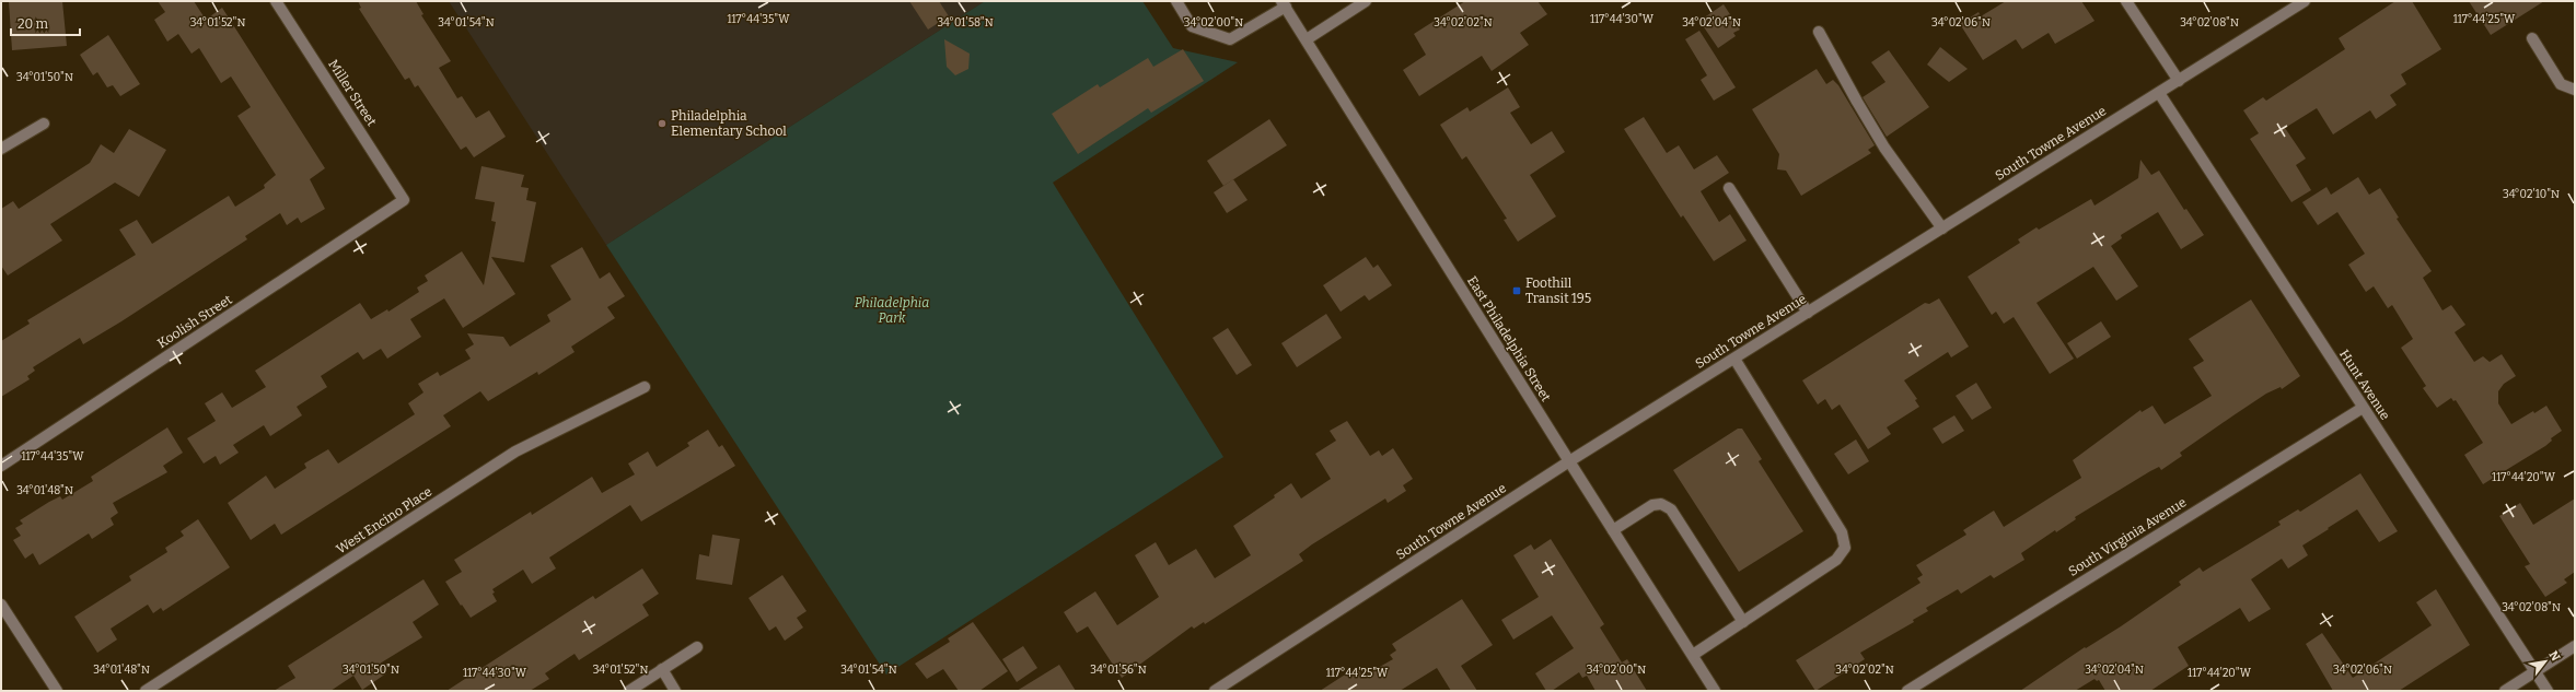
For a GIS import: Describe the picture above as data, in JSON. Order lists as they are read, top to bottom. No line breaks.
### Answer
{"streets":{"street":["Miller Street","South Towne Avenue","Koolish Street","East Philadelphia Street","Hunt Avenue","West Encino Place","South Virginia Avenue"]},"crossings":[["Miller Street","Koolish Street"],["South Towne Avenue","East Philadelphia Street"],["South Towne Avenue","Hunt Avenue"],["Hunt Avenue","South Virginia Avenue"]],"parks":["Philadelphia Park"],"places":{"other":["Philadelphia Elementary School"],"transit":["Foothill Transit 195"]},"scale_bar":"20 m","north":"top right","coordinates":["117°44'35\"W","117°44'30\"W","117°44'25\"W","34°01'54\"N","34°01'58\"N","34°02'02\"N","34°02'06\"N","34°01'52\"N","34°02'00\"N","34°02'04\"N","34°02'08\"N","34°01'50\"N","34°02'10\"N","117°44'20\"W","34°01'48\"N","34°01'56\"N"]}
